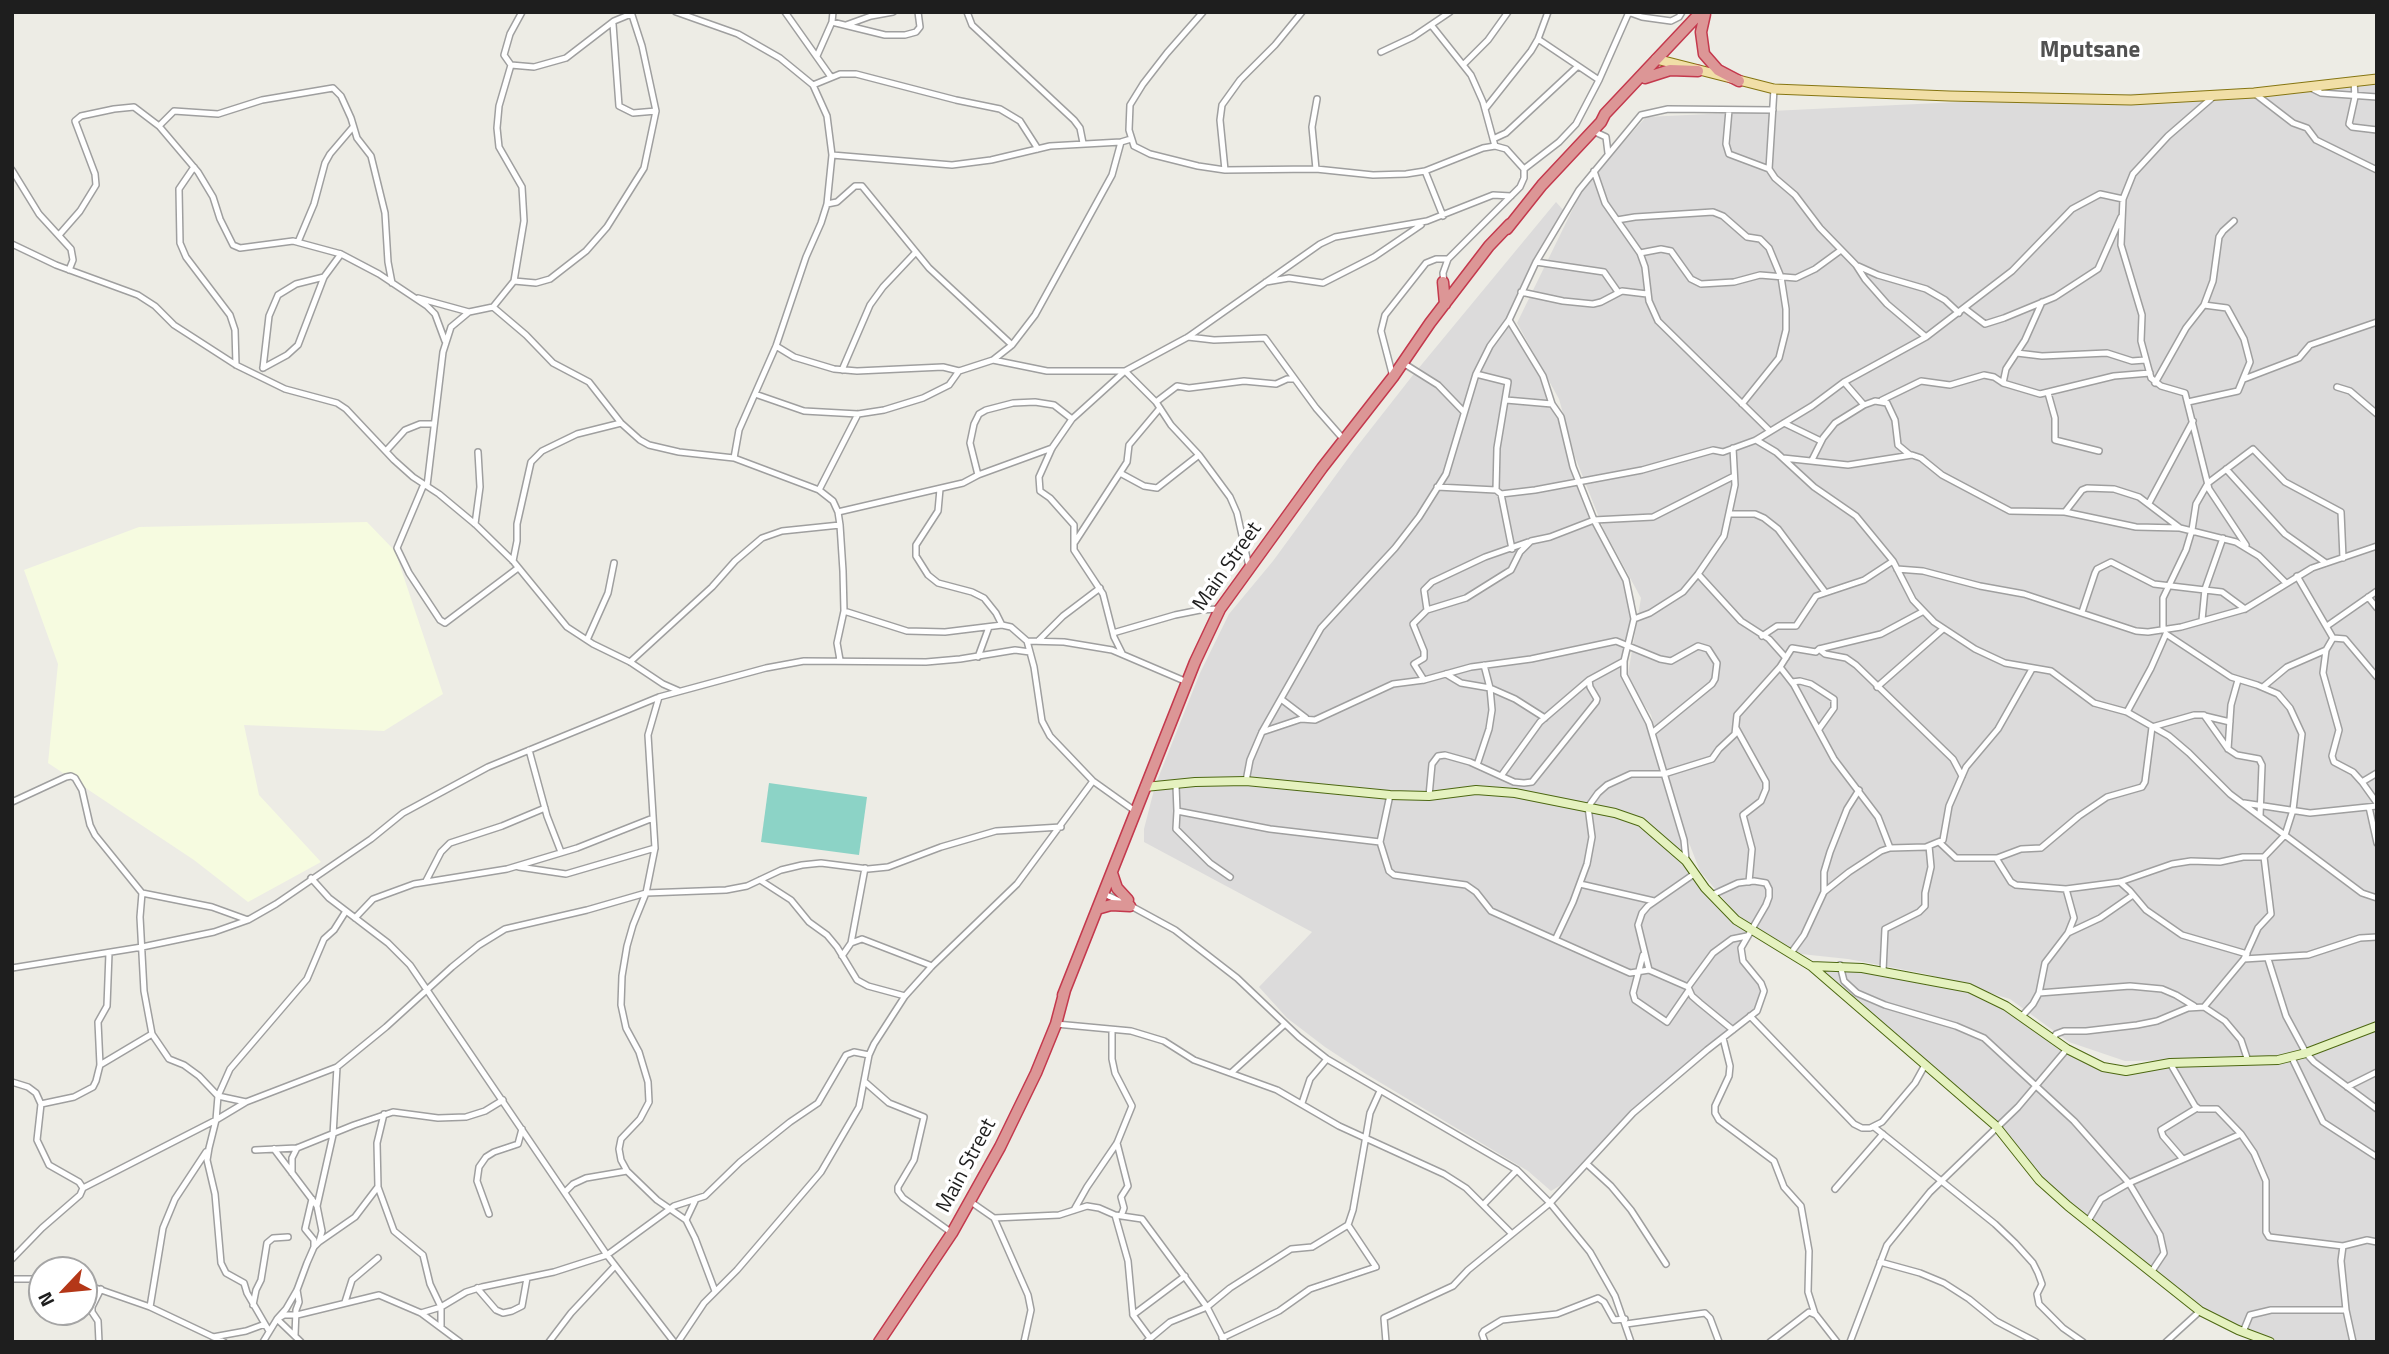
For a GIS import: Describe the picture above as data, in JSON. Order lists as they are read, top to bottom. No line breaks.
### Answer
{"streets":{"highway":["Main Street"]},"districts":["Mputsane"],"north":"bottom left"}
